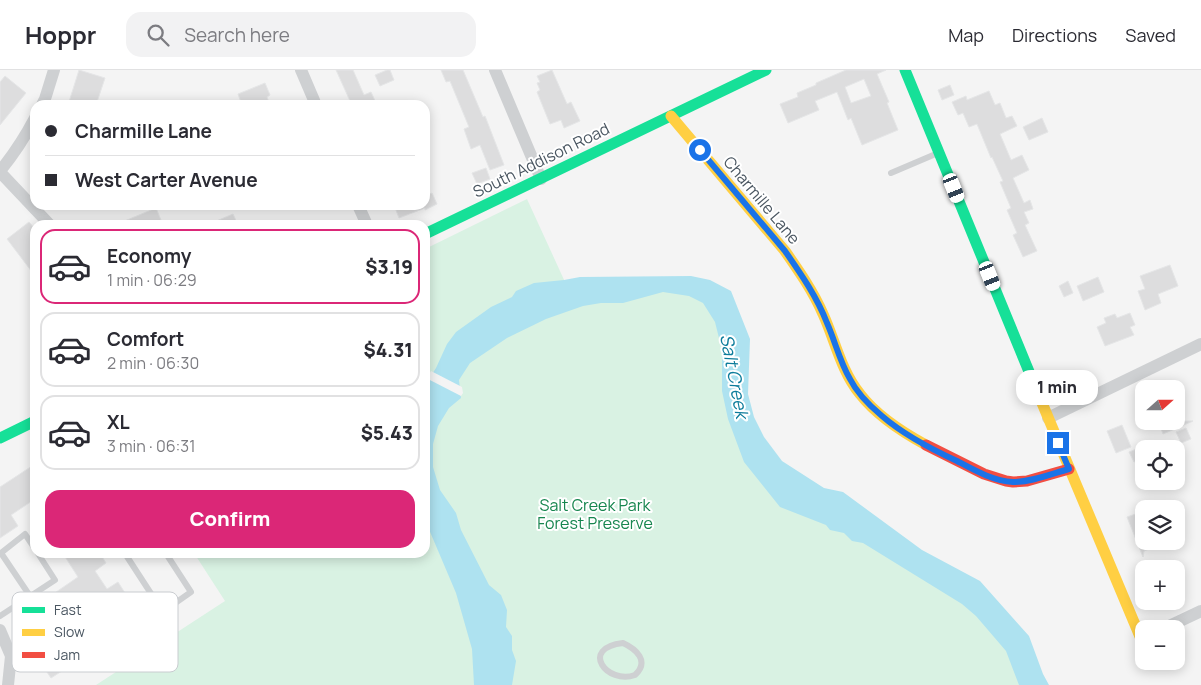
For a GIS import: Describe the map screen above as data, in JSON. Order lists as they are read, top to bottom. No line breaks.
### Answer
{"streets":{"street":["South Addison Road","Charmille Lane"]},"crossings":[["South Addison Road","Charmille Lane"]],"water":["Salt Creek"],"parks":["Salt Creek Park Forest Preserve"],"legend":["Fast","Slow","Jam"],"north":"right","page":{"header":"Hoppr","search":"Search here","nav":["Map","Directions","Saved"],"banner":["Charmille Lane","West Carter Avenue"],"list":[{"name":"Economy","note":"1 min · 06:29","value":"$3.19"},{"name":"Comfort","note":"2 min · 06:30","value":"$4.31"},{"name":"XL","note":"3 min · 06:31","value":"$5.43"}],"bubble":"1 min","map_buttons":["+","−"],"buttons":"Confirm"}}
